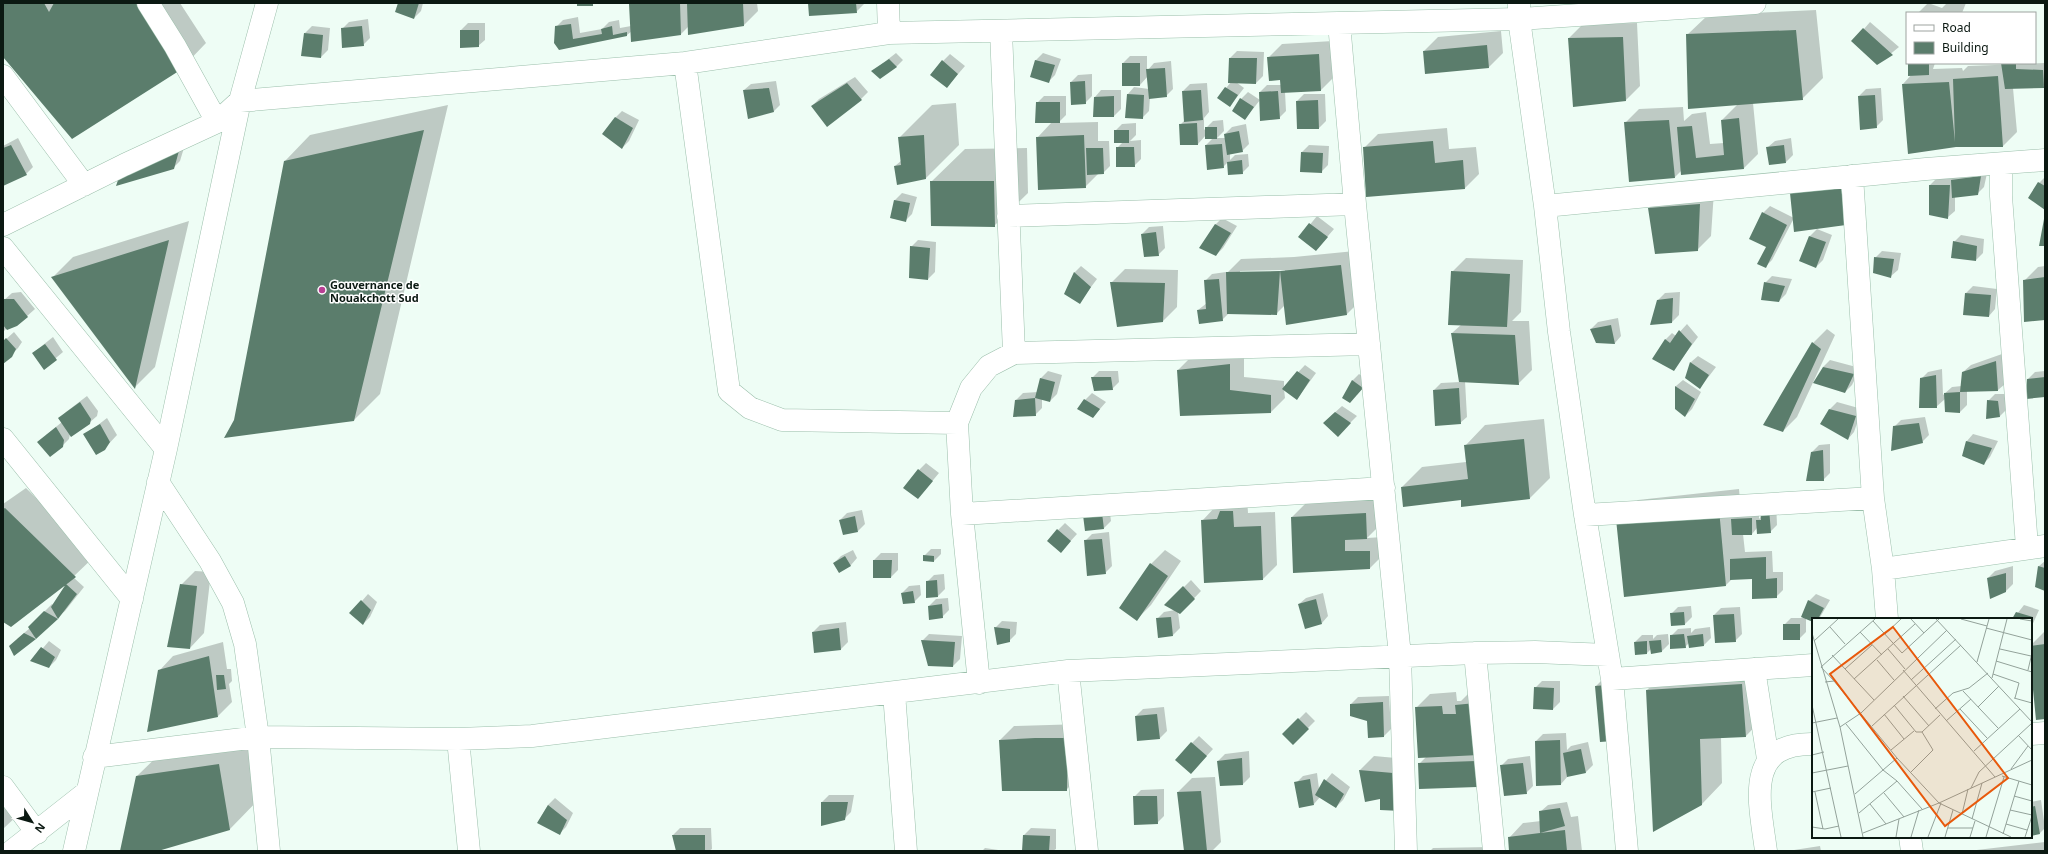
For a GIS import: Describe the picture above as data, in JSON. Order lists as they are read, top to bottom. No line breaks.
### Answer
{"places":["Gouvernance de Nouakchott Sud"],"legend":["Road","Building"],"north":"bottom right"}
